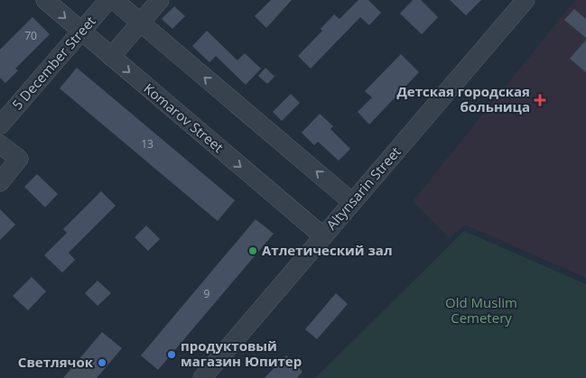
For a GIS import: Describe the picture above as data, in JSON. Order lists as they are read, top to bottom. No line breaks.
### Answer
{"streets":{"street":["5 December Street","Komarov Street","Altynsarin Street"]},"crossings":[["5 December Street","Komarov Street"],["Komarov Street","Altynsarin Street"]],"parks":["Old Muslim Cemetery"],"places":{"health":["Детская городская больница"],"other":["Атлетический зал","продуктовый магазин Юпитер","Светлячок"]},"house_numbers":["70","13","9"]}
